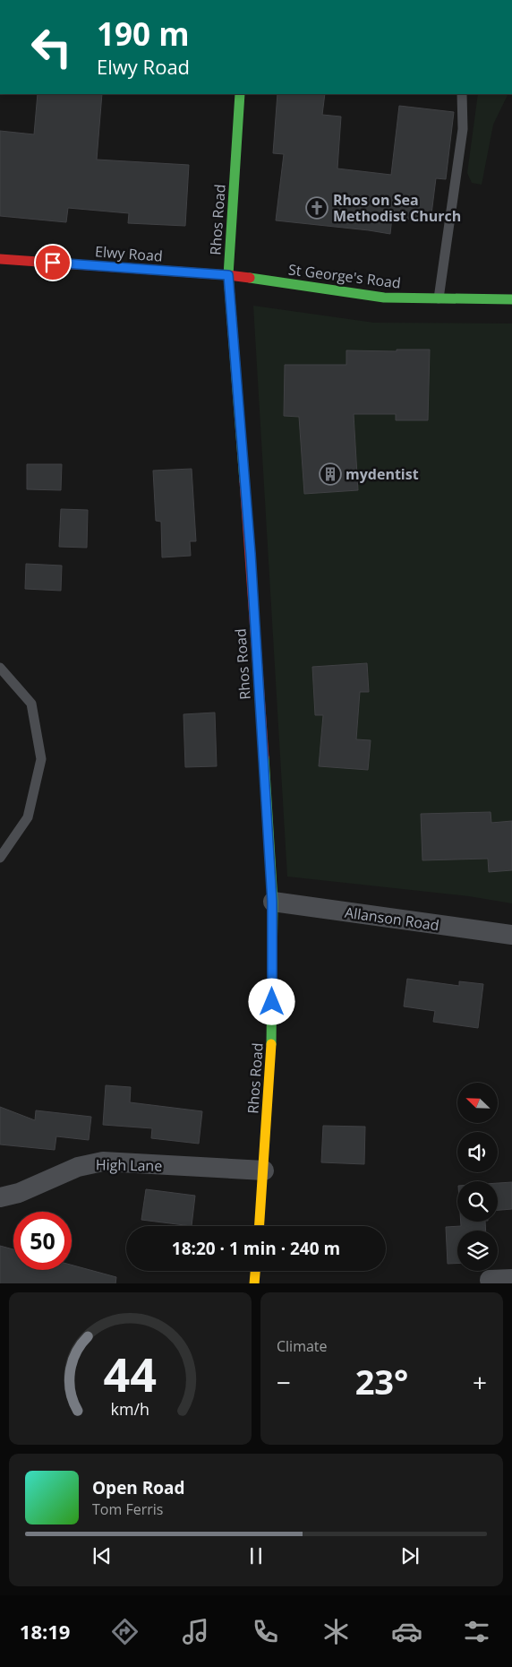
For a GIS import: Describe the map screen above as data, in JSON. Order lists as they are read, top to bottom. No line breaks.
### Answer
{"streets":{"main road":["Rhos Road","Elwy Road","St George's Road"],"street":["Allanson Road","High Lane"]},"crossings":[["Rhos Road","Elwy Road"],["Rhos Road","St George's Road"],["Rhos Road","Allanson Road"],["Rhos Road","High Lane"],["Elwy Road","St George's Road"]],"places":{"church":["Rhos on Sea Methodist Church"],"building":["mydentist"]},"north":"top left","page":{"turn":["190 m","Elwy Road"],"limit":"50","trip":"18:20 · 1 min · 240 m","tile":"Climate","heat":["−","23°","+"],"song":["Open Road","Tom Ferris"],"tabs":"18:19","gauge":["44","km/h"]}}
